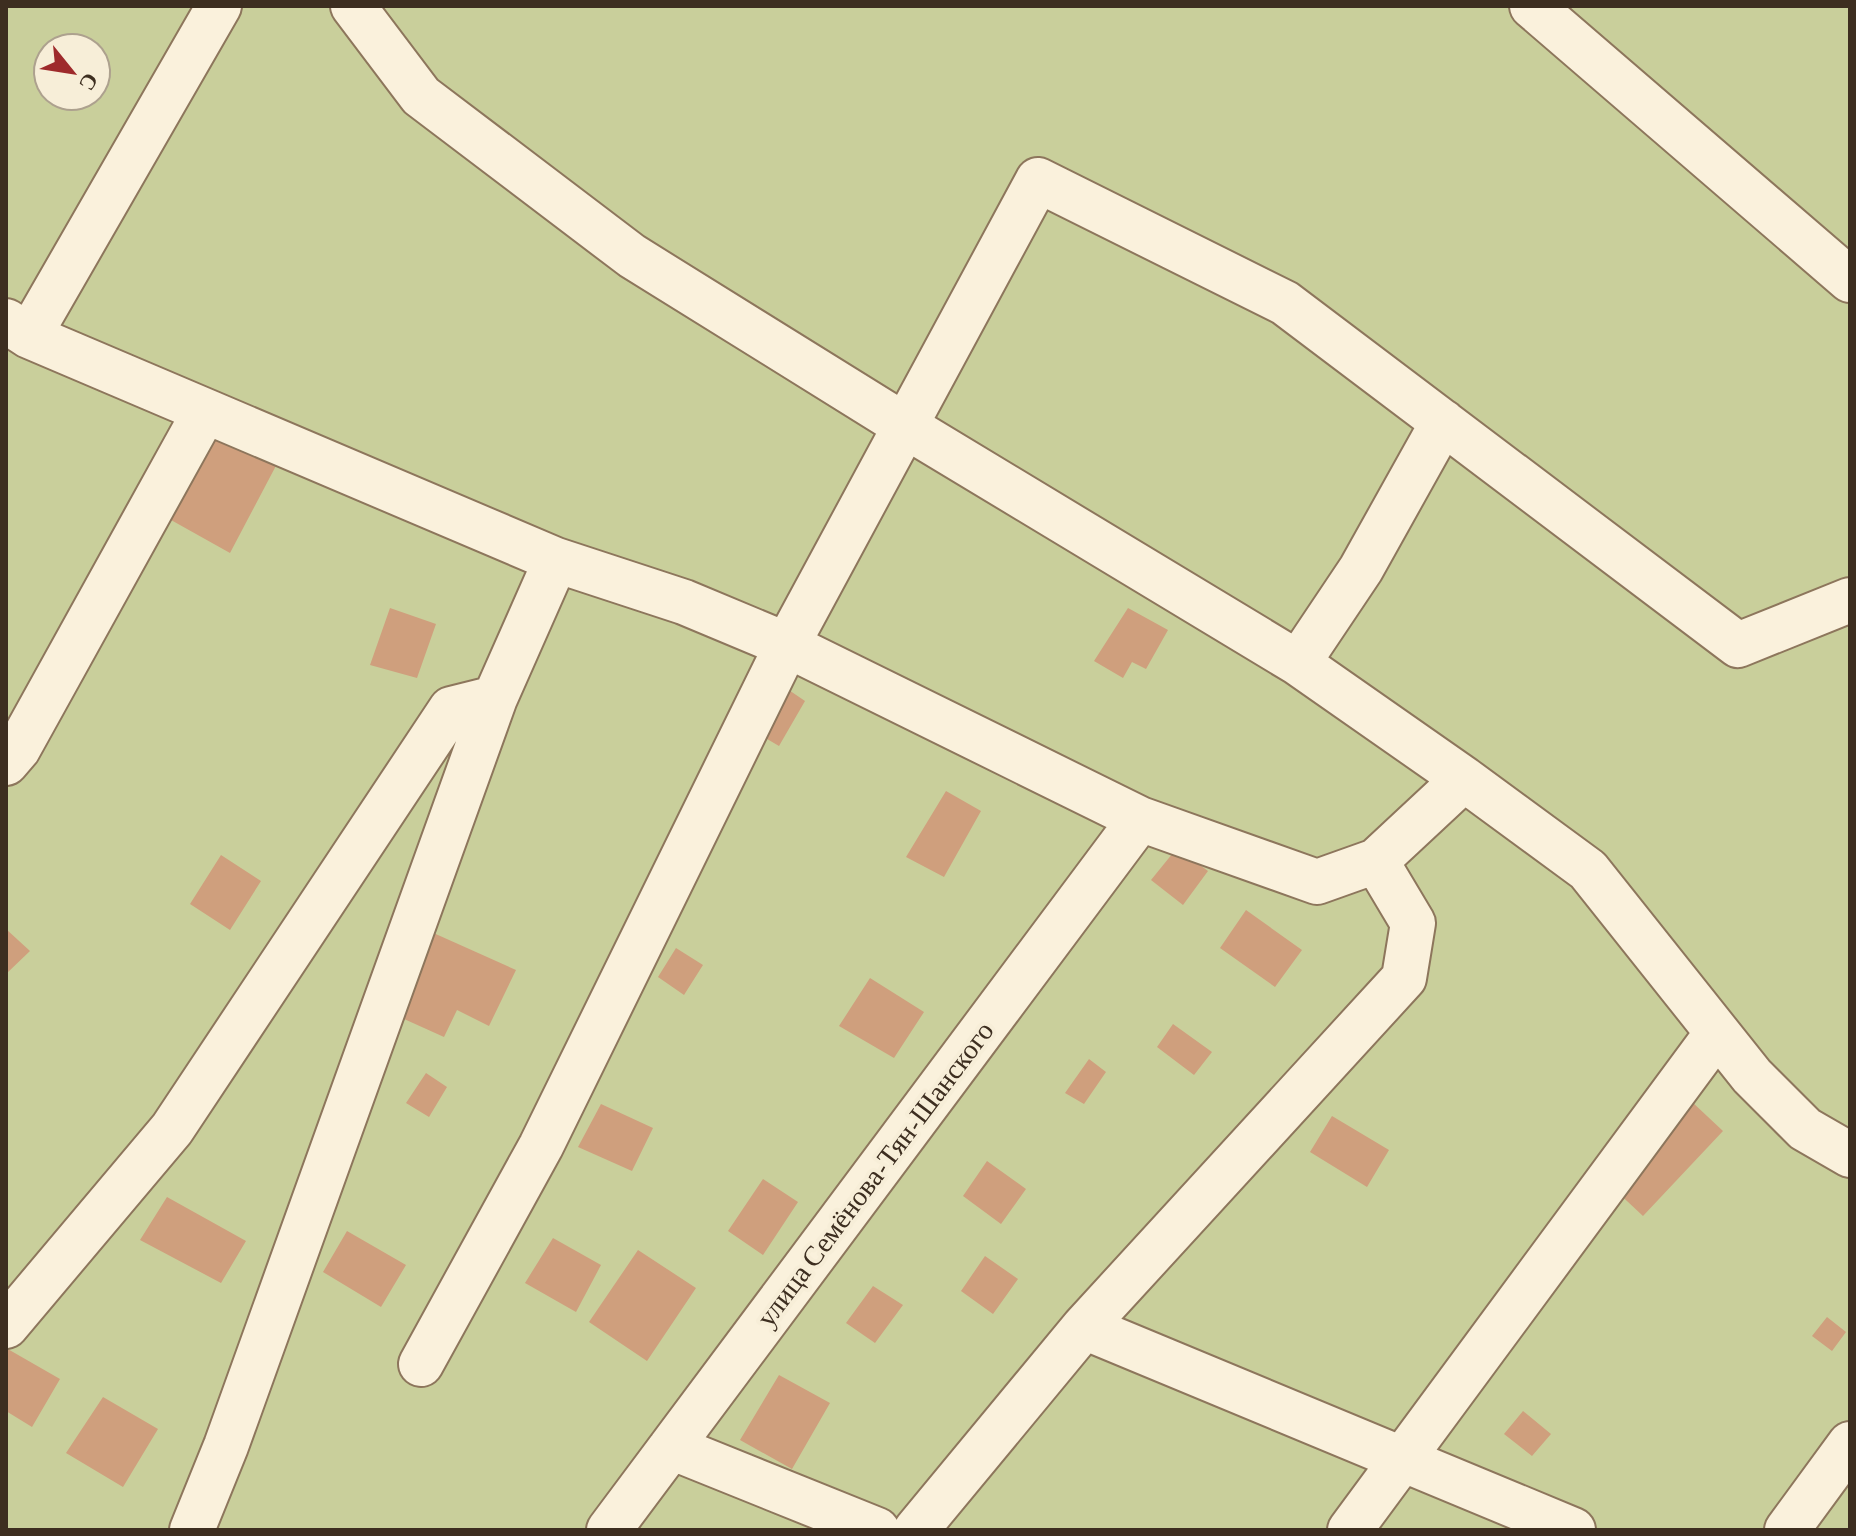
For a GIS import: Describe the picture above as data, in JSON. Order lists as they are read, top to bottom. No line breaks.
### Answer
{"streets":{"lane":["улица Семёнова-Тян-Шанского"]},"north":"bottom right"}
